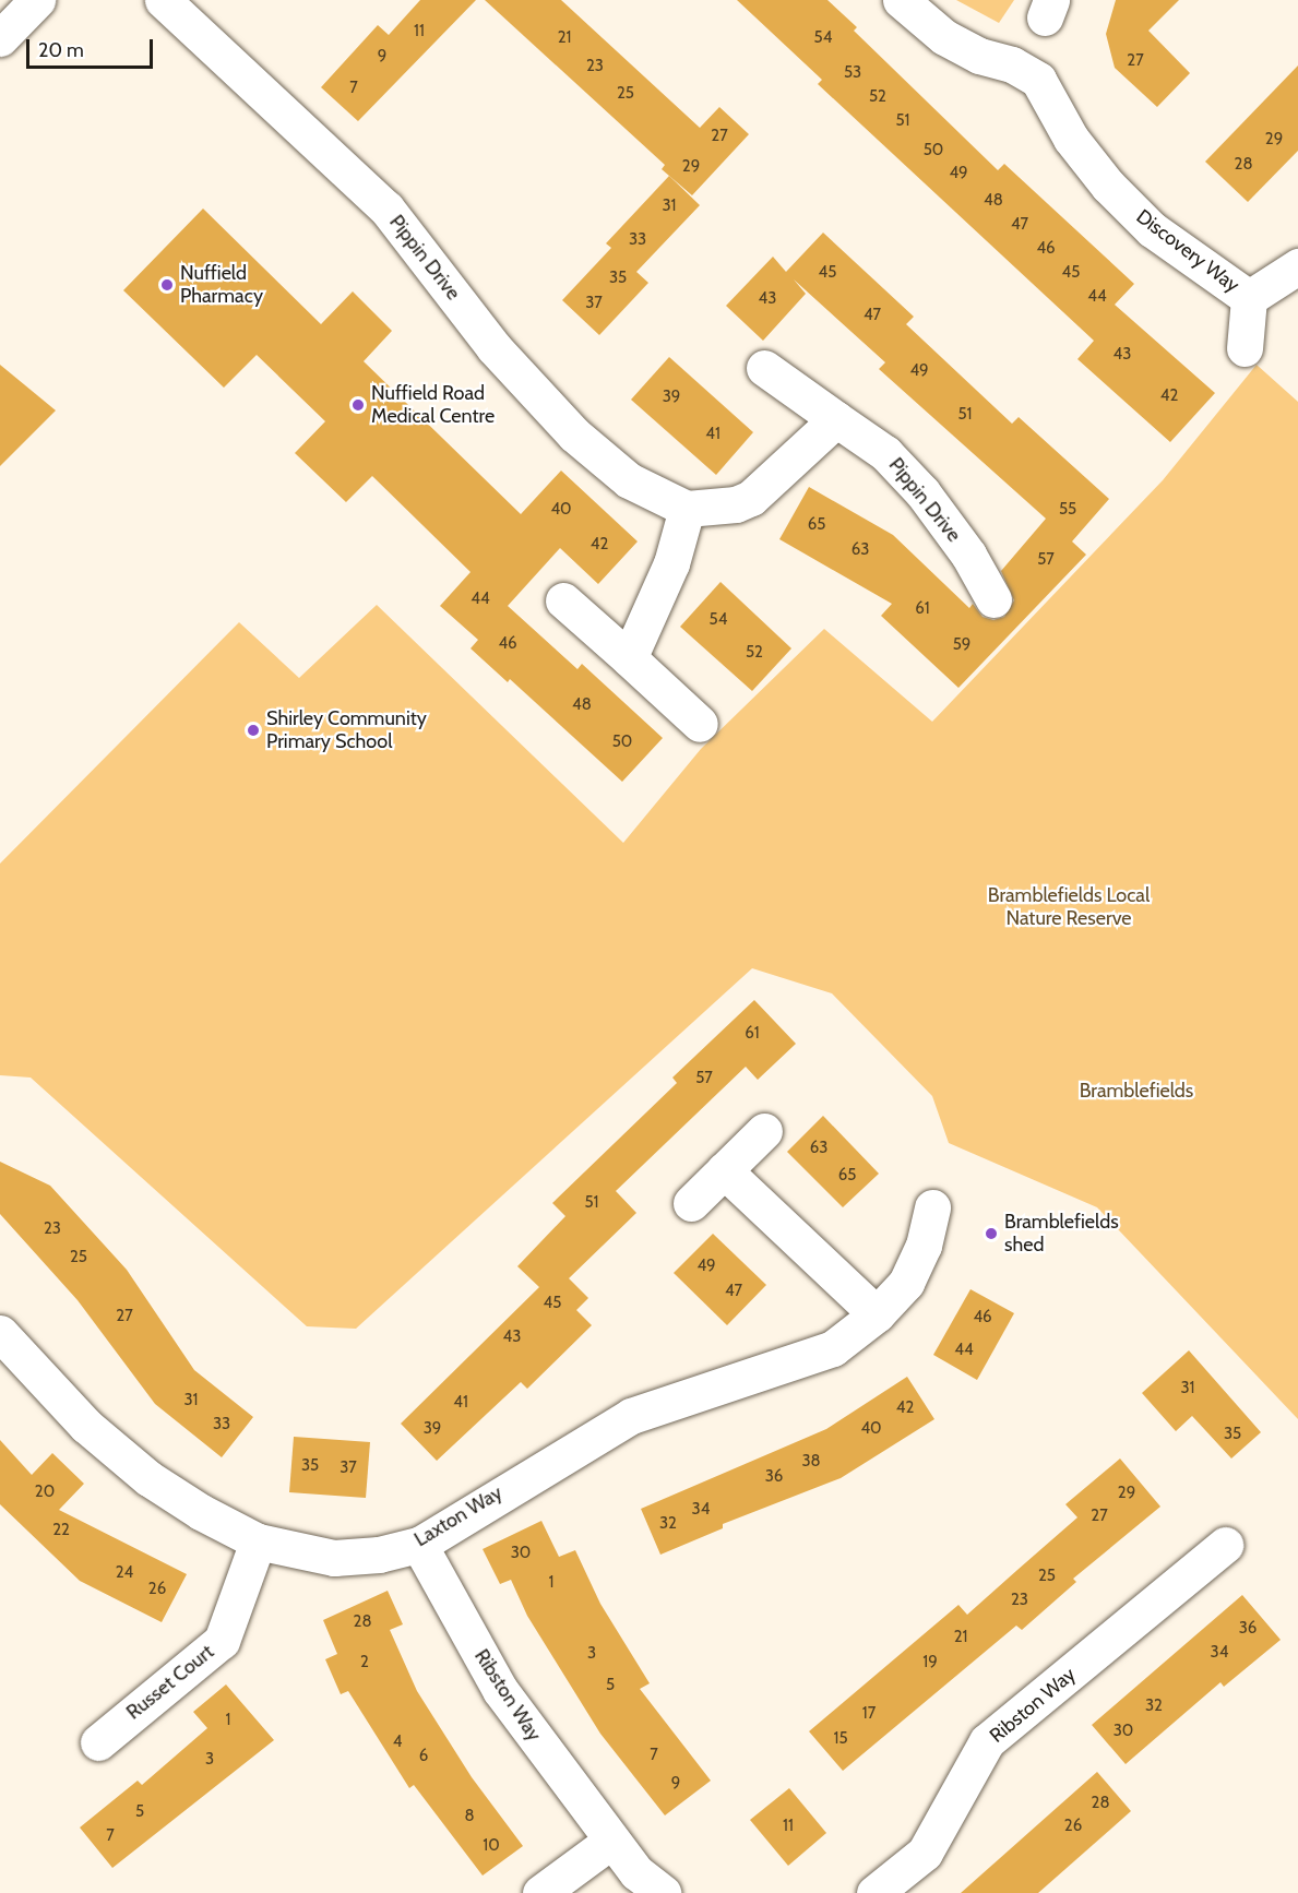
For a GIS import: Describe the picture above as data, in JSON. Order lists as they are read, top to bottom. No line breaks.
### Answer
{"streets":{"street":["Discovery Way","Pippin Drive","Laxton Way","Russet Court","Ribston Way"]},"crossings":[["Laxton Way","Russet Court"],["Laxton Way","Ribston Way"]],"parks":["Bramblefields Local Nature Reserve","Bramblefields"],"places":["Nuffield Pharmacy","Nuffield Road Medical Centre","Shirley Community Primary School","Bramblefields shed"],"house_numbers":["11","21","54","9","27","23","53","7","25","52","51","27","29","50","28","29","49","48","31","47","33","46","45","45","35","44","43","37","47","43","49","42","39","51","41","40","55","65","42","63","57","44","61","54","46","59","52","48","50","61","57","63","65","51","23","25","49","47","45","27","46","43","44","31","31","41","42","33","39","40","35","38","35","37","36","20","29","34","27","32","22","30","24","25","1","26","23","28","36","21","34","3","2","19","5","32","17","1","30","15","4","7","6","3","9","28","5","8","11","26","7","10"],"scale_bar":"20 m"}
